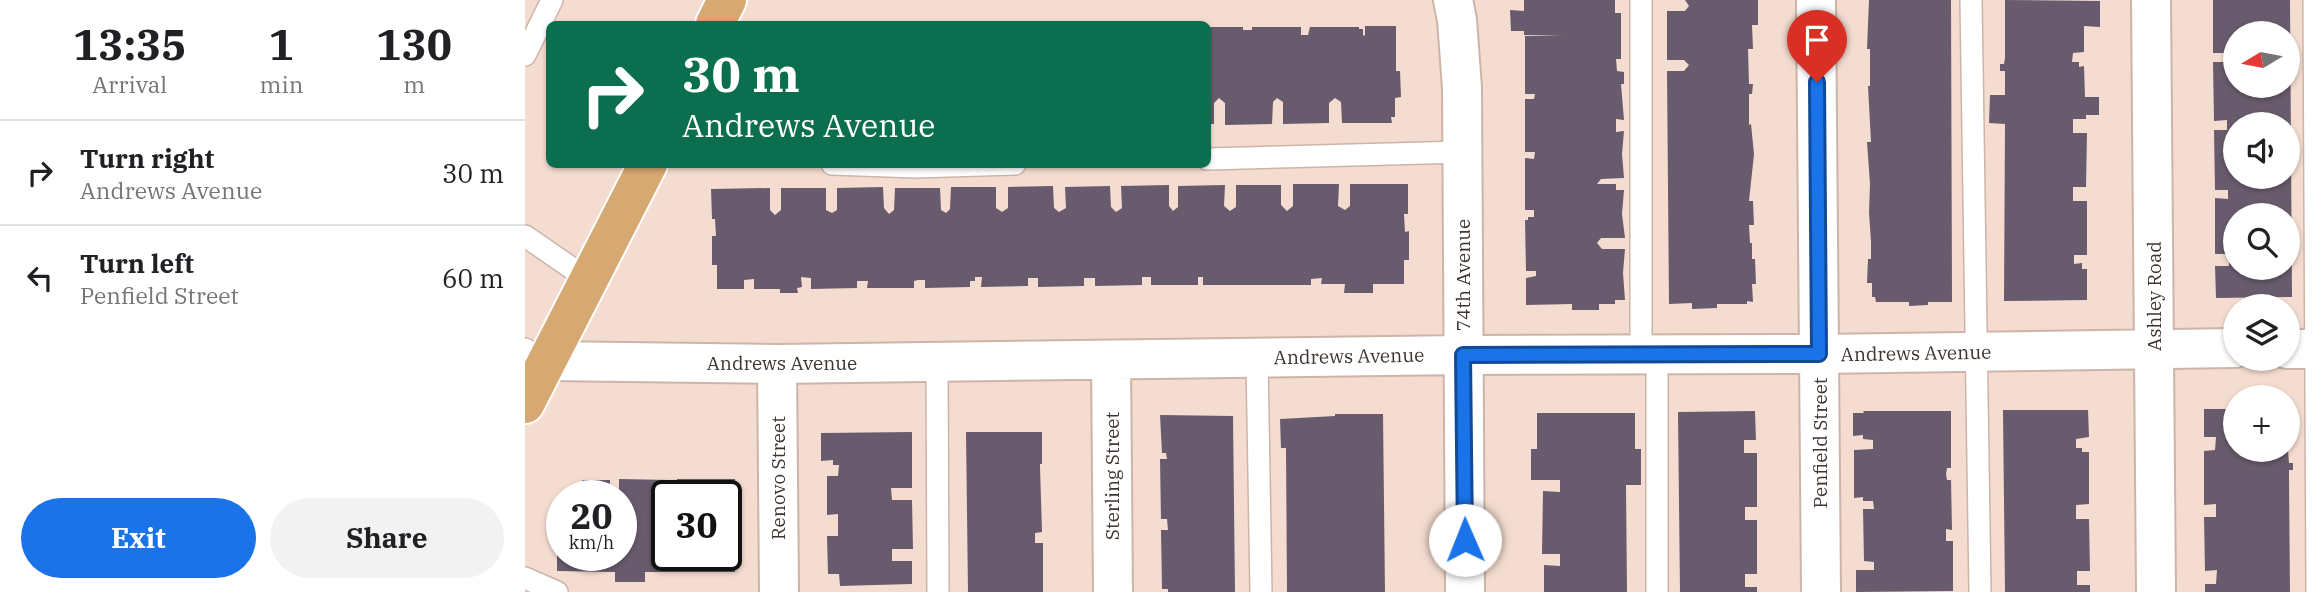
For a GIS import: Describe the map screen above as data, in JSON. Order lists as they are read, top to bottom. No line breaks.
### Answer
{"streets":{"street":["74th Avenue","Ashley Road","Andrews Avenue","Penfield Street","Sterling Street","Renovo Street"]},"crossings":[["74th Avenue","Andrews Avenue"],["Ashley Road","Andrews Avenue"],["Andrews Avenue","Penfield Street"],["Andrews Avenue","Sterling Street"],["Andrews Avenue","Renovo Street"]],"north":"left","page":{"eta":["13:35","Arrival","1","min","130","m"],"map_buttons":"+","turn":["30 m","Andrews Avenue"],"list":[{"name":"Turn right","note":"Andrews Avenue","value":"30 m"},{"name":"Turn left","note":"Penfield Street","value":"60 m"}],"speed":"20 km/h","limit":"30","buttons":["Exit","Share"]}}
